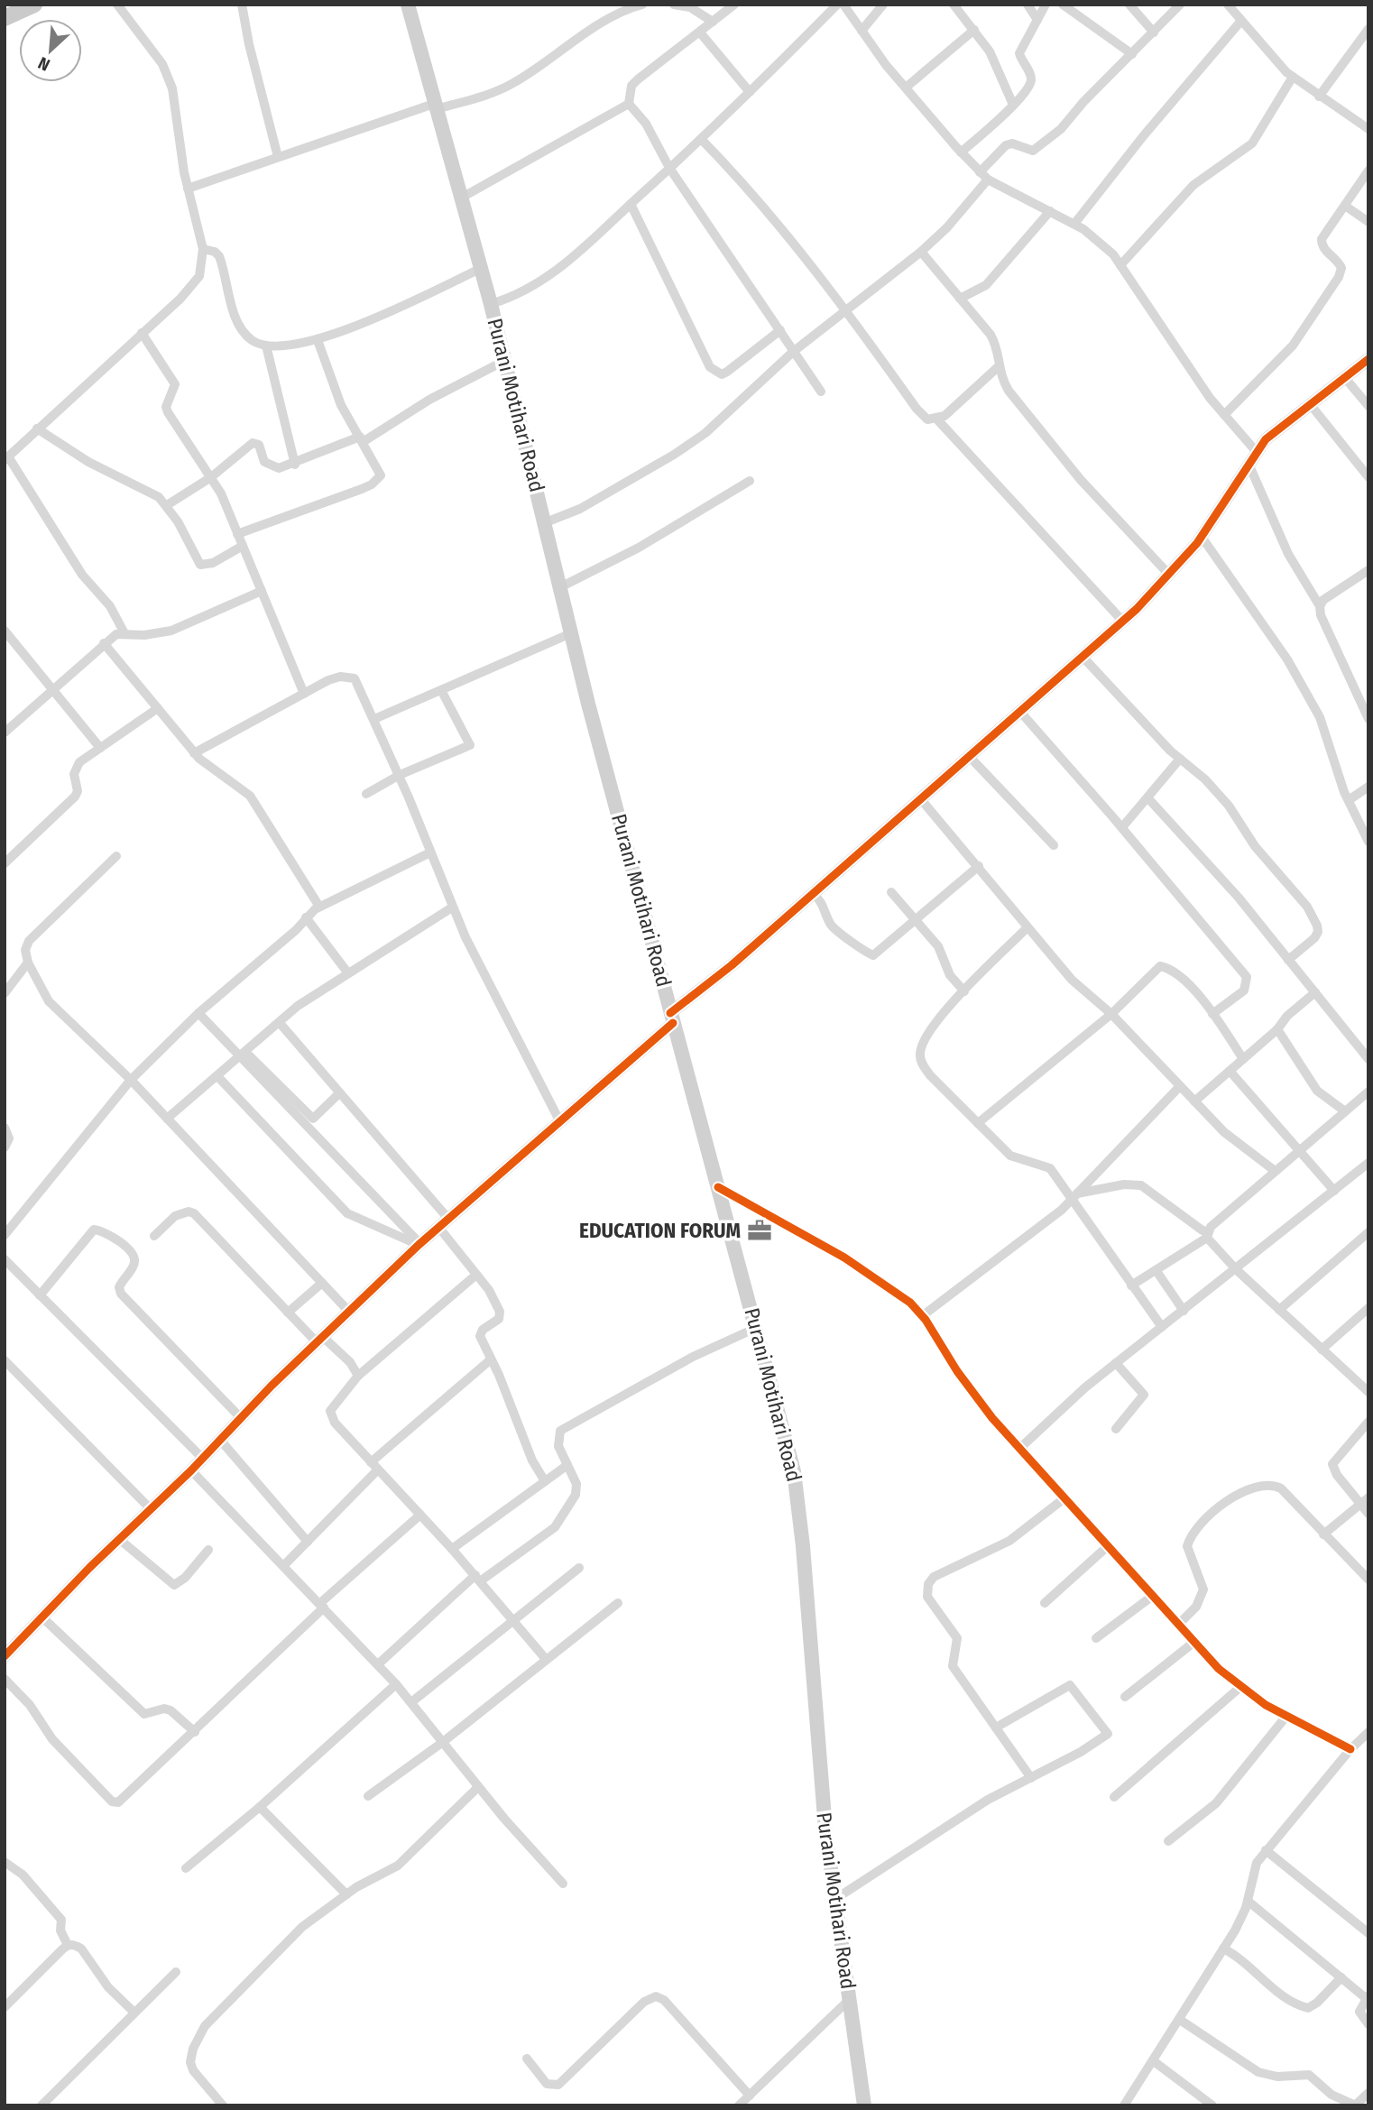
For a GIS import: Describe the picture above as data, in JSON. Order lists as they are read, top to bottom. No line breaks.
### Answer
{"streets":{"main road":["Purani Motihari Road"]},"places":{"office":["EDUCATION FORUM"]},"north":"bottom left"}
